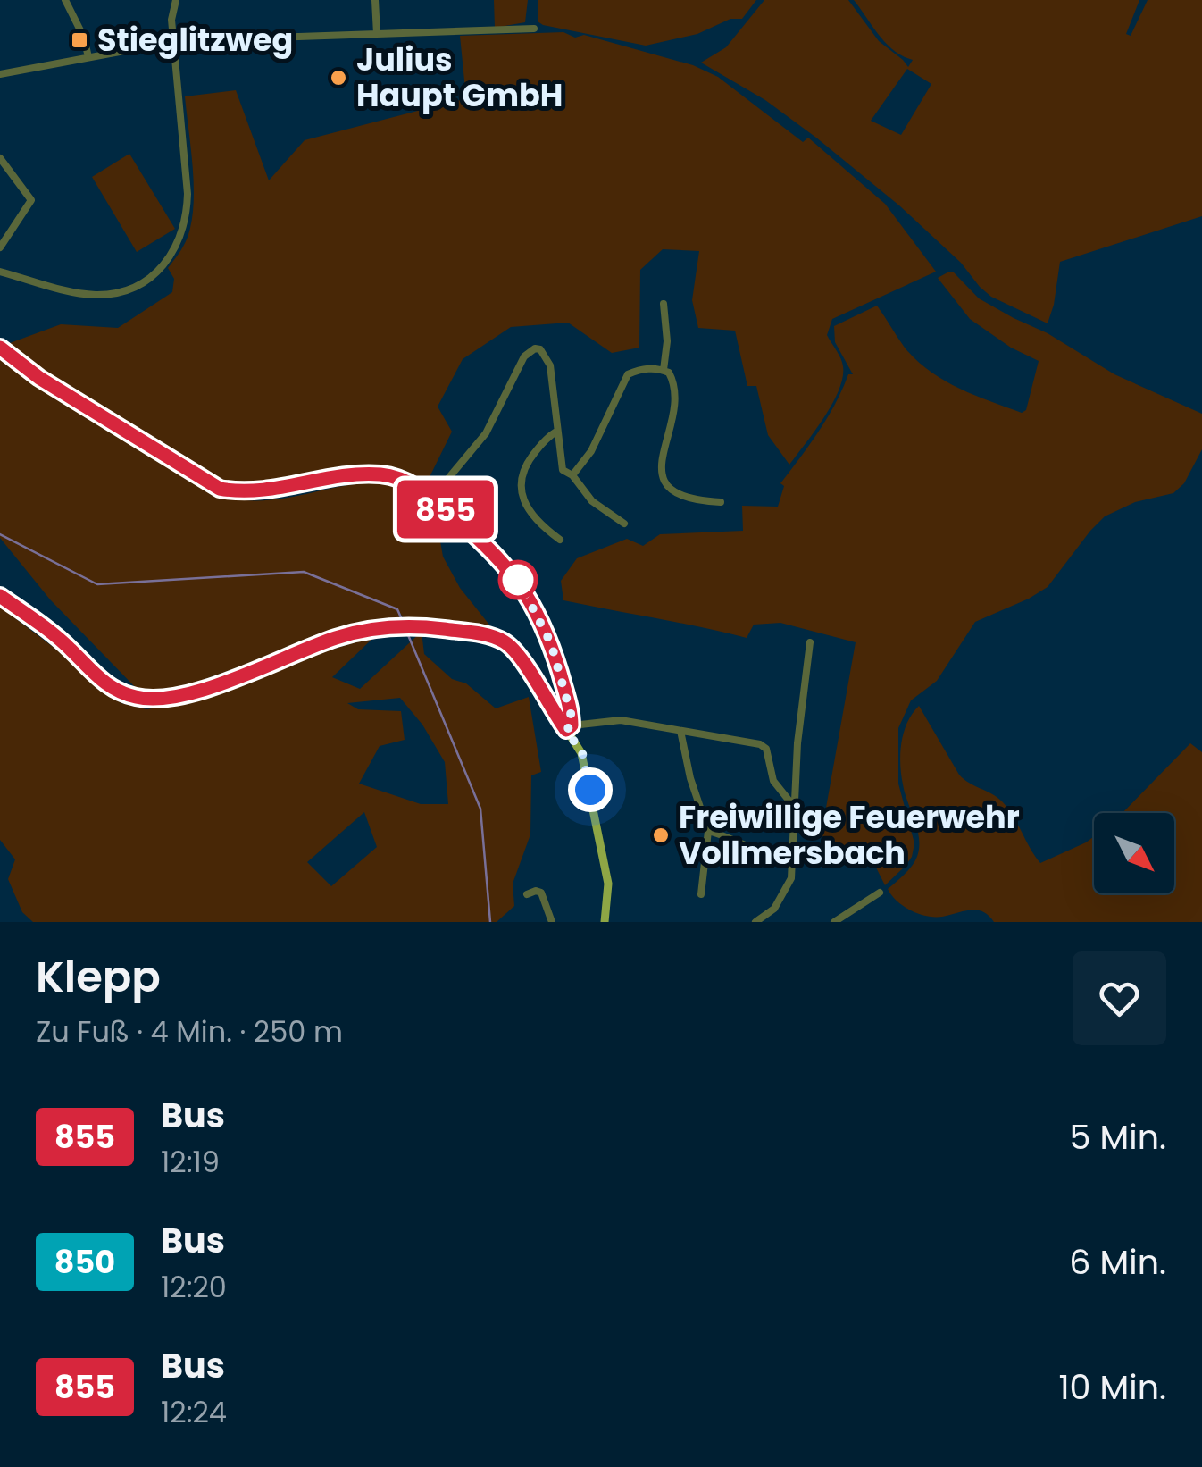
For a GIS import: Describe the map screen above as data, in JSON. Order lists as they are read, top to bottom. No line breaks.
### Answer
{"places":{"transit":["Stieglitzweg"],"other":["Julius Haupt GmbH","Freiwillige Feuerwehr Vollmersbach"]},"lines":["bus line 855"],"north":"bottom right","page":{"on_map":"855","heading":["Klepp","Zu Fuß · 4 Min. · 250 m"],"list":[{"mark":"855","name":"Bus","note":"12:19","value":"5 Min."},{"mark":"850","name":"Bus","note":"12:20","value":"6 Min."},{"mark":"855","name":"Bus","note":"12:24","value":"10 Min."}]}}
